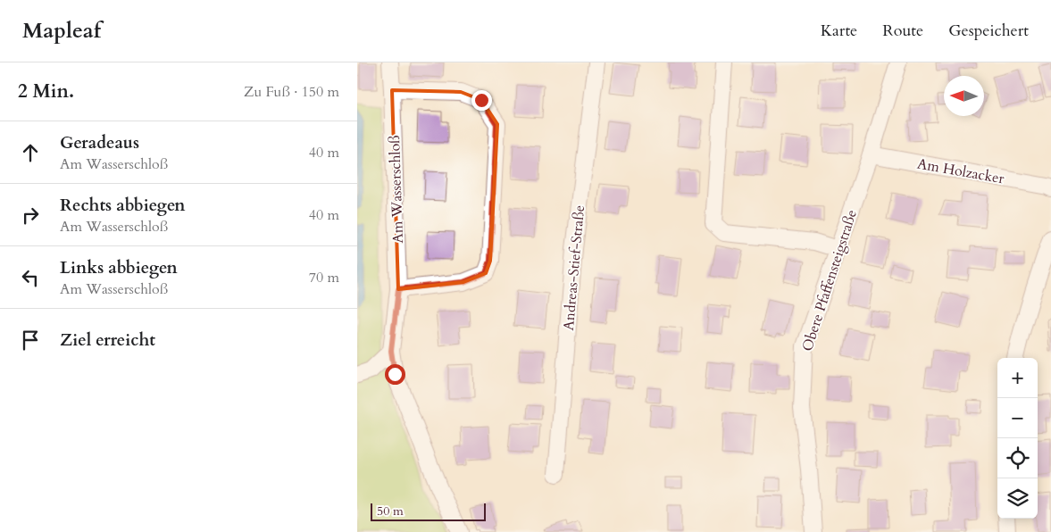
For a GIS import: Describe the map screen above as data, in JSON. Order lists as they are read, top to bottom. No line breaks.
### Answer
{"streets":{"street":["Am Holzacker","Am Wasserschloß","Andreas-Stief-Straße","Obere Pfaffensteigstraße"]},"crossings":[["Am Holzacker","Obere Pfaffensteigstraße"]],"scale_bar":"50 m","north":"left","page":{"header":"Mapleaf","nav":["Karte","Route","Gespeichert"],"heading":["2 Min.","Zu Fuß · 150 m"],"list":[["Geradeaus","Am Wasserschloß","40 m"],["Rechts abbiegen","Am Wasserschloß","40 m"],["Links abbiegen","Am Wasserschloß","70 m"],"Ziel erreicht"],"map_buttons":["+","−"],"scale":"50 m"}}
